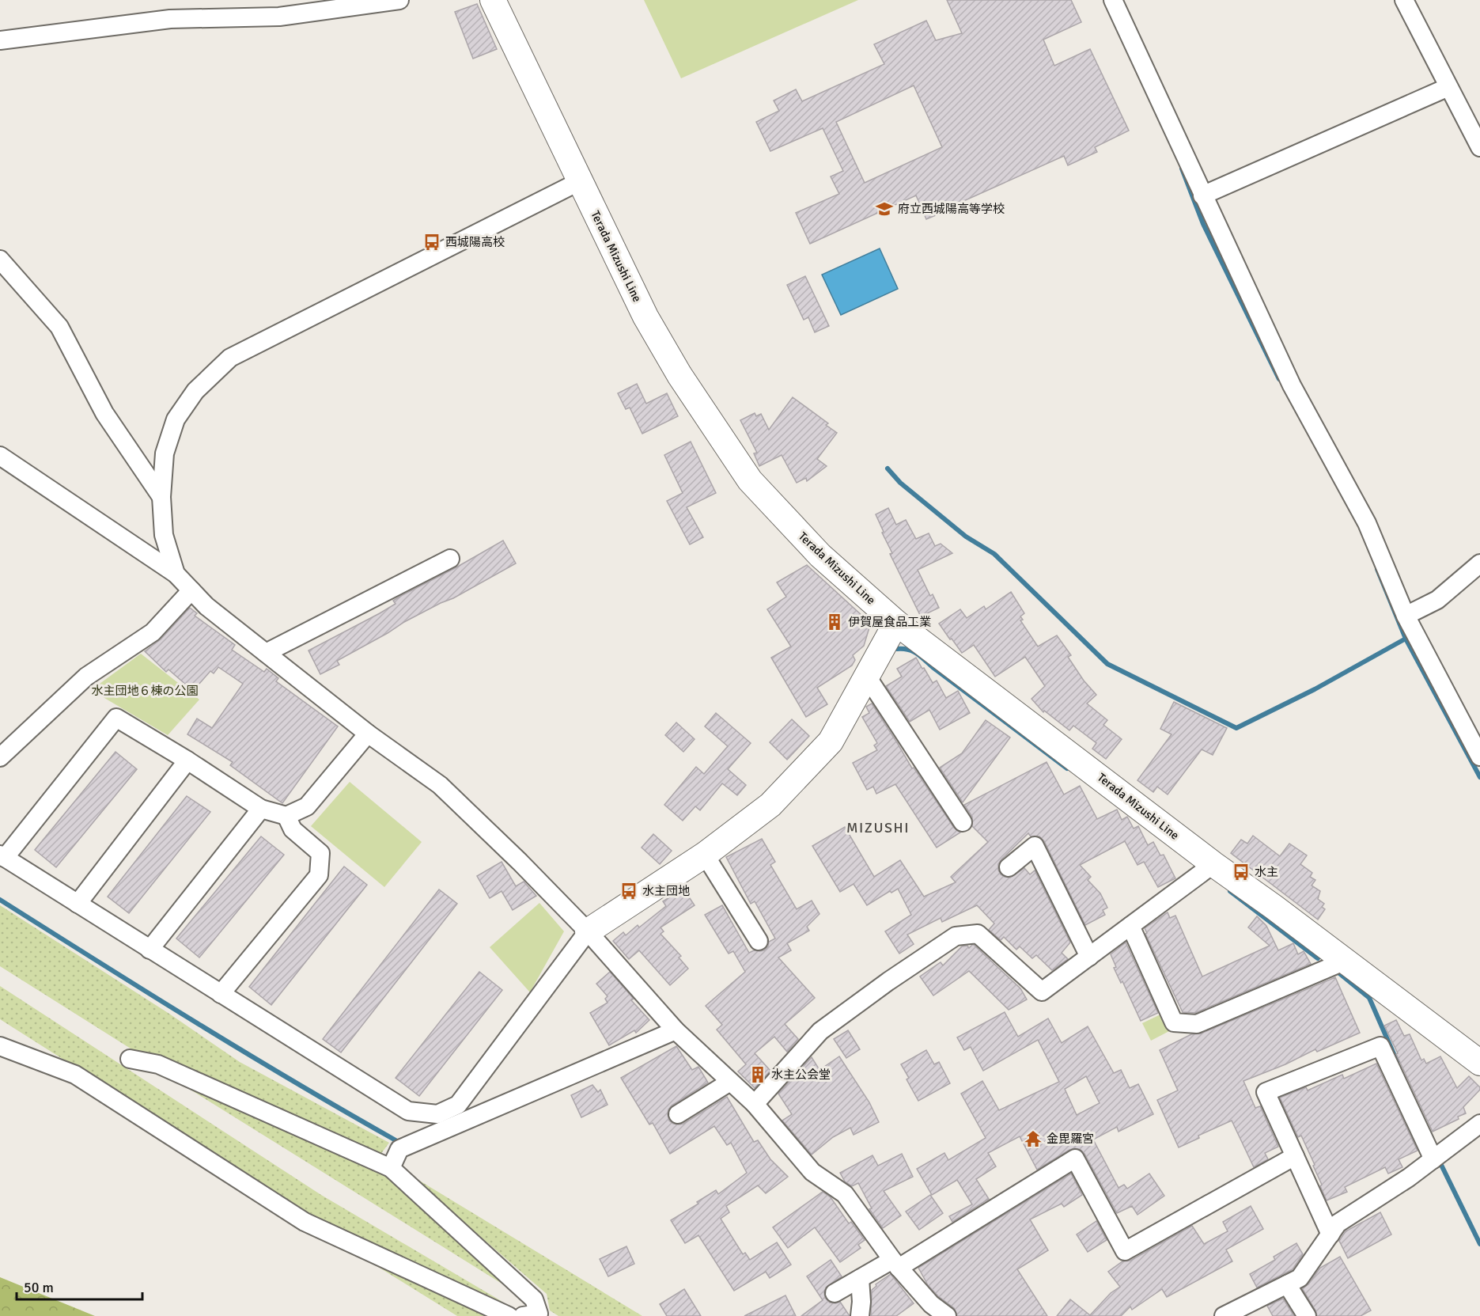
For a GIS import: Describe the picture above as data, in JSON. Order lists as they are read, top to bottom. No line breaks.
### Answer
{"streets":{"main road":["Terada Mizushi Line"]},"districts":["MIZUSHI"],"parks":["水主団地６棟の公園"],"places":{"school or university":["府立西城陽高等学校"],"bus stop":["西城陽高校","水主","水主団地"],"building":["伊賀屋食品工業","水主公会堂"],"temple":["金毘羅宮"]},"scale_bar":"50 m"}
